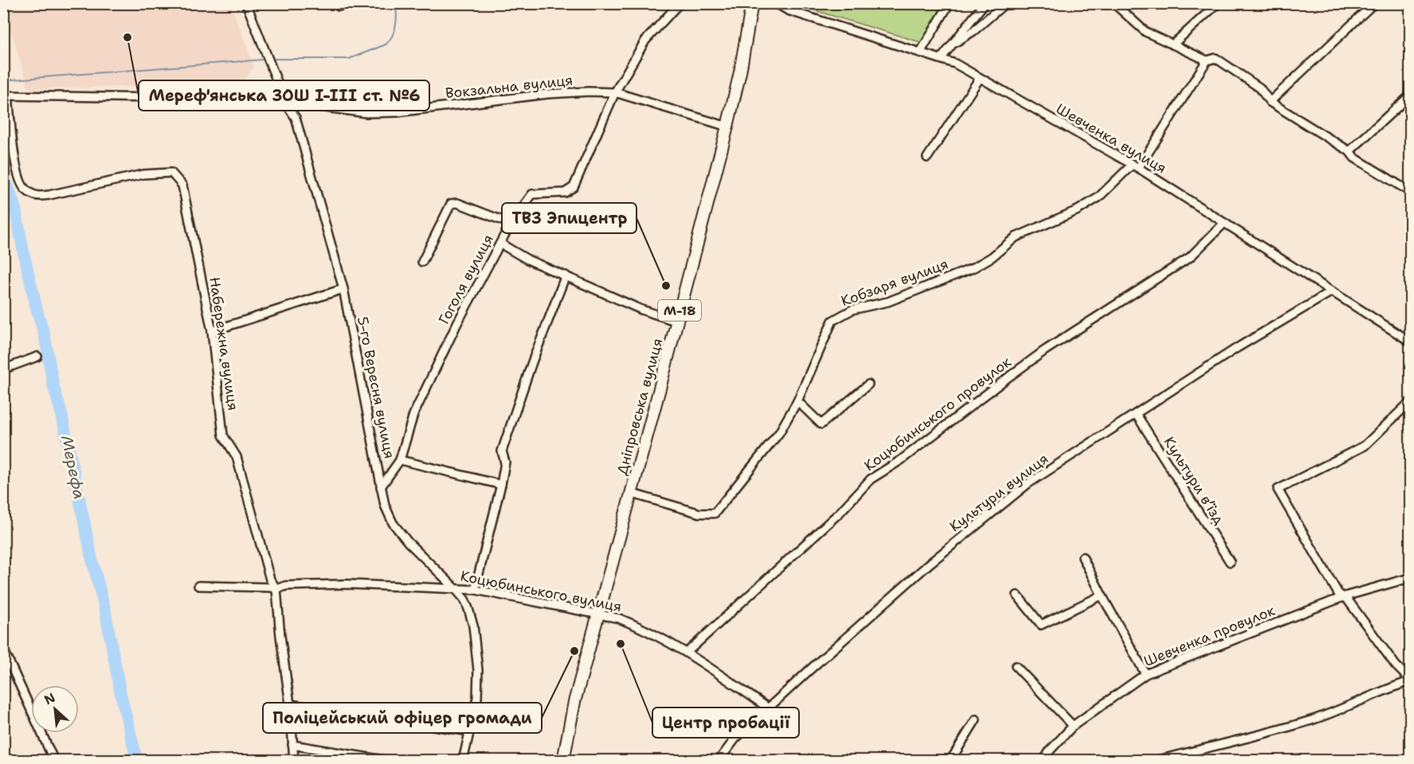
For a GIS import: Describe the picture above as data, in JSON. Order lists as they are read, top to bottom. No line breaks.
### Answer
{"streets":{"highway":["М-18","Дніпровська вулиця"],"street":["Вокзальна вулиця","Шевченка вулиця","Гоголя вулиця","Кобзаря вулиця","Набережна вулиця","5-го Вересня вулиця","Коцюбинського провулок","Культури в’їзд","Культури вулиця","Коцюбинського вулиця","Шевченка провулок"]},"crossings":[["Вокзальна вулиця","Гоголя вулиця"],["Вокзальна вулиця","Набережна вулиця"],["Вокзальна вулиця","5-го Вересня вулиця"],["Вокзальна вулиця","Дніпровська вулиця"],["Шевченка вулиця","Кобзаря вулиця"],["Шевченка вулиця","Коцюбинського провулок"],["Шевченка вулиця","Культури вулиця"],["Гоголя вулиця","5-го Вересня вулиця"],["Кобзаря вулиця","Дніпровська вулиця"],["Набережна вулиця","Коцюбинського вулиця"],["5-го Вересня вулиця","Коцюбинського вулиця"],["Дніпровська вулиця","Коцюбинського вулиця"],["Коцюбинського провулок","Коцюбинського вулиця"],["Культури в’їзд","Культури вулиця"],["Культури вулиця","Коцюбинського вулиця"]],"water":["Мерефа"],"places":["Мереф'янська ЗОШ І-ІІІ ст. №6","ТВЗ Эпицентр","Центр пробації","Поліцейський офіцер громади"],"north":"top left"}
